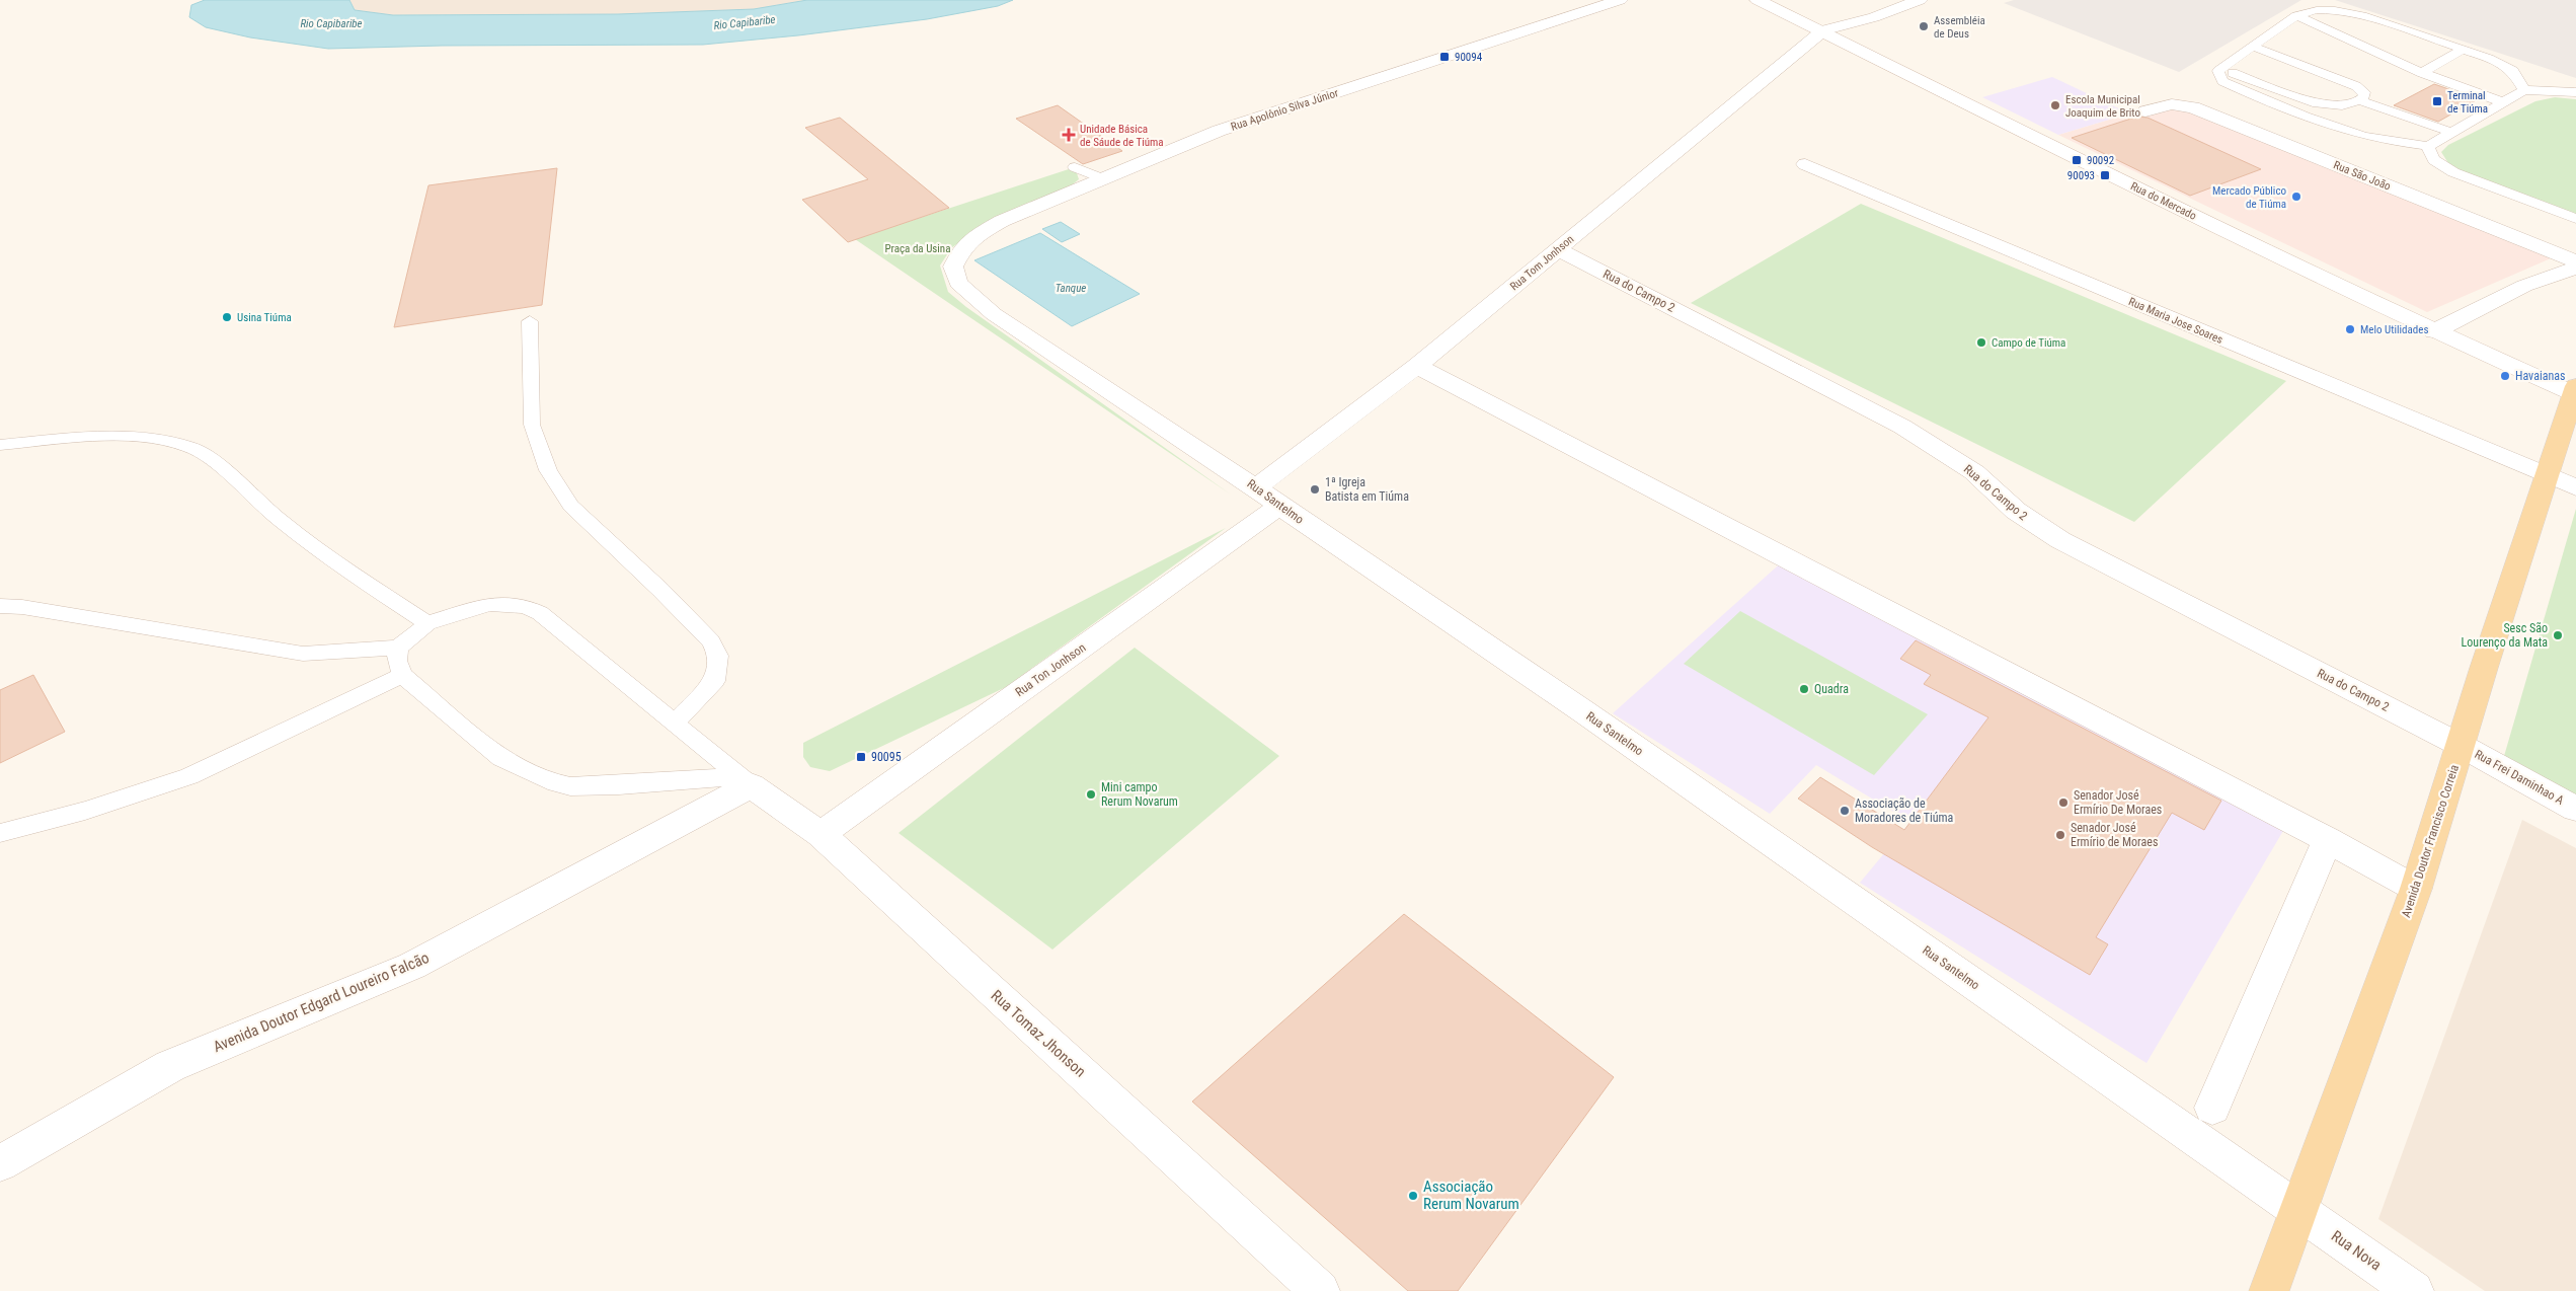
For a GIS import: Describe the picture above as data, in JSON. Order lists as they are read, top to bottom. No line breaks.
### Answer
{"streets":{"main road":["Avenida Doutor Francisco Correia"],"street":["Rua Apolônio Silva Júnior","Rua São João","Rua do Mercado","Rua Tom Jonhson","Rua do Campo 2","Rua Maria Jose Soares","Rua Santelmo","Rua Ton Jonhson","Rua Frei Daminhao A","Avenida Doutor Edgard Loureiro Falcão","Rua Tomaz Jhonson","Rua Nova"]},"crossings":[["Rua Apolônio Silva Júnior","Rua Santelmo"],["Rua do Mercado","Rua Tom Jonhson"],["Rua do Mercado","Avenida Doutor Francisco Correia"],["Rua Tom Jonhson","Rua do Campo 2"],["Rua Tom Jonhson","Rua Santelmo"],["Rua do Campo 2","Rua Frei Daminhao A"],["Rua do Campo 2","Avenida Doutor Francisco Correia"],["Rua Maria Jose Soares","Avenida Doutor Francisco Correia"],["Rua Santelmo","Rua Ton Jonhson"],["Rua Santelmo","Avenida Doutor Francisco Correia"],["Rua Santelmo","Rua Nova"],["Rua Ton Jonhson","Rua Tomaz Jhonson"],["Rua Frei Daminhao A","Avenida Doutor Francisco Correia"],["Avenida Doutor Francisco Correia","Rua Nova"],["Avenida Doutor Edgard Loureiro Falcão","Rua Tomaz Jhonson"]],"water":["Rio Capibaribe","Tanque"],"parks":["Praça da Usina"],"places":{"other":["Assembléia de Deus","Escola Municipal Joaquim de Brito","Mercado Público de Tiúma","Usina Tiúma","Melo Utilidades","Campo de Tiúma","Havaianas","1ª Igreja Batista em Tiúma","Sesc São Lourenço da Mata","Quadra","Mini campo Rerum Novarum","Senador José Ermírio De Moraes","Associação de Moradores de Tiúma","Senador José Ermírio de Moraes","Associação Rerum Novarum"],"transit":["90094","Terminal de Tiúma","90092","90093","90095"],"health":["Unidade Básica de Sáude de Tiúma"]}}
